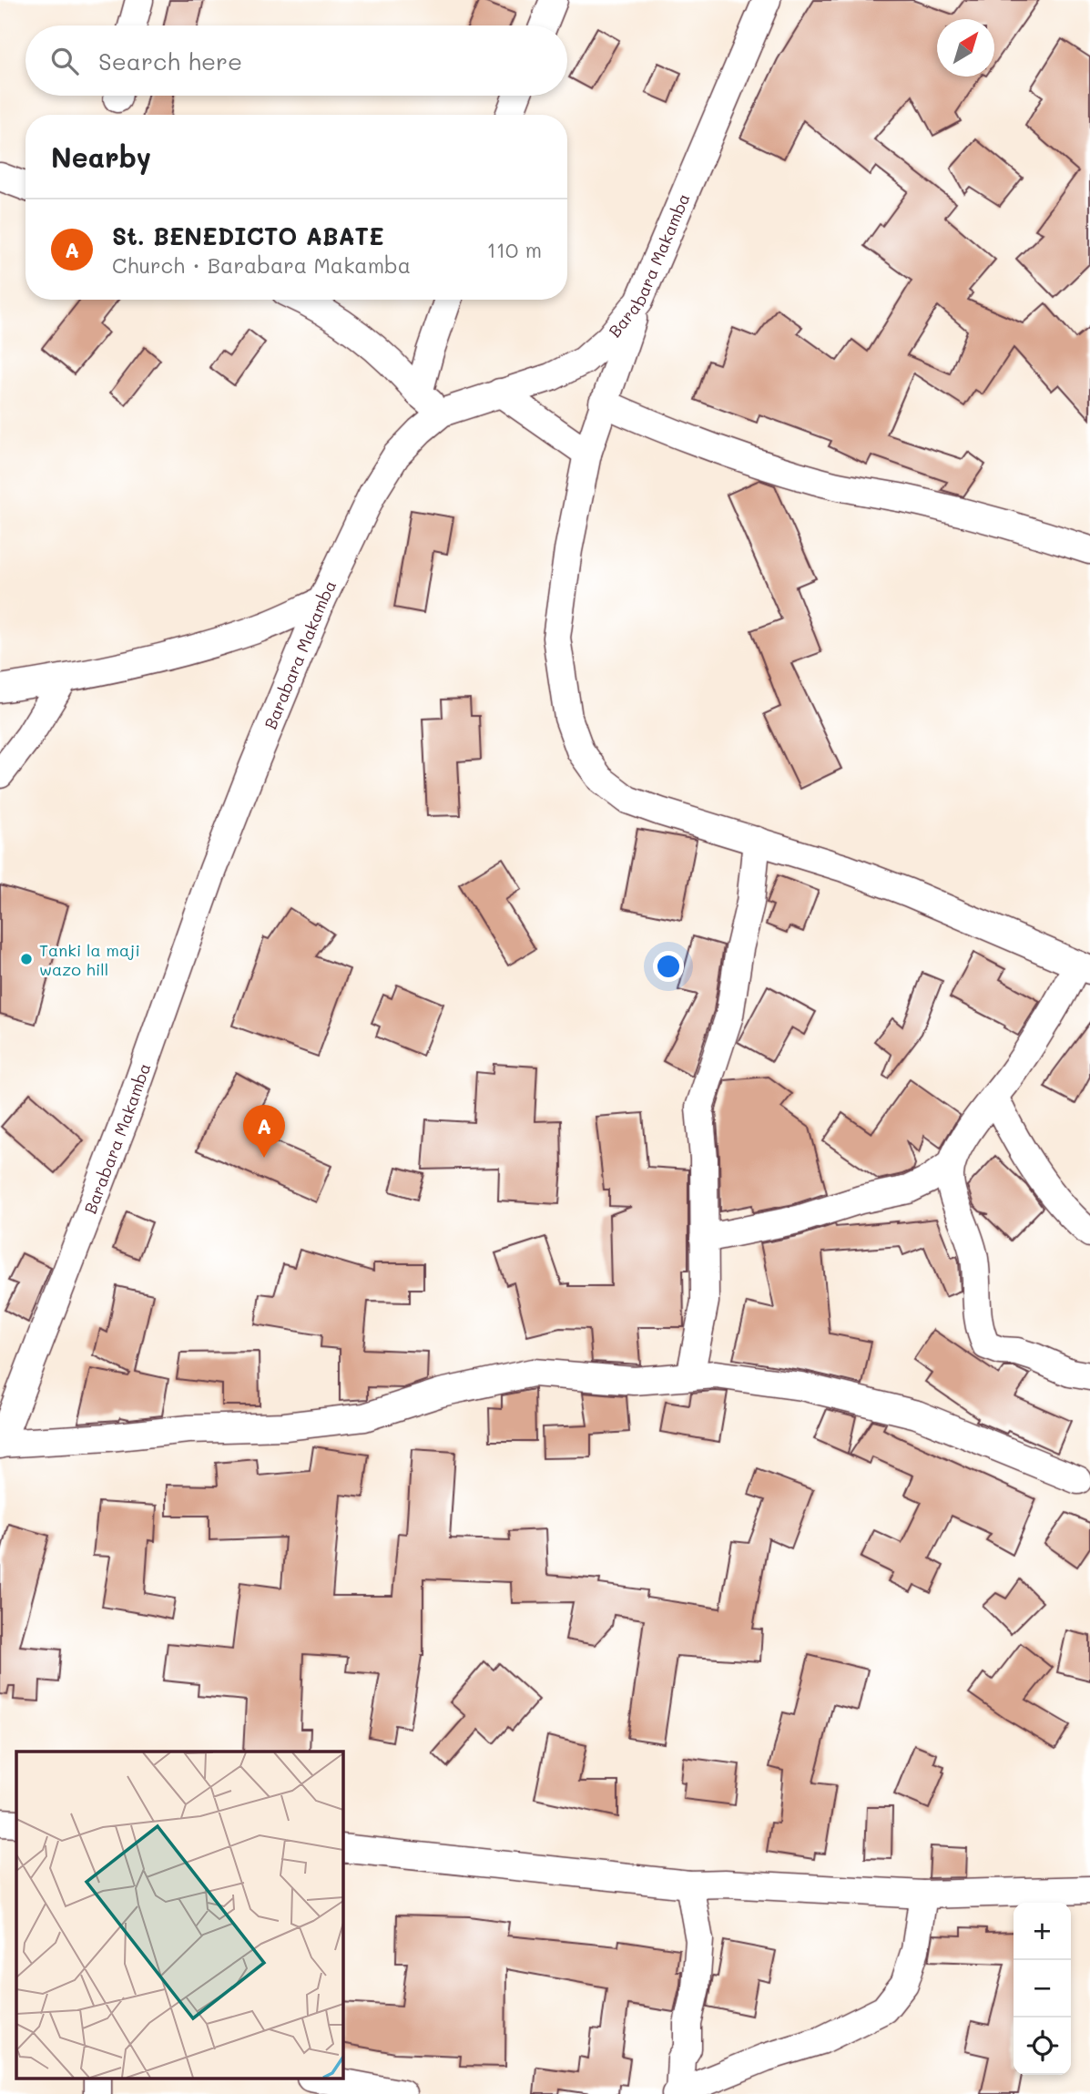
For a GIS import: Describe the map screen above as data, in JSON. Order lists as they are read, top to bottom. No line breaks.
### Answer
{"streets":{"street":["Barabara Makamba"]},"places":["Tanki la maji wazo hill"],"north":"top right","page":{"search":"Search here","heading":"Nearby","list":[{"mark":"A","name":"St. BENEDICTO ABATE","note":"Church · Barabara Makamba","value":"110 m"}],"pins":"A","map_buttons":["+","−"]}}
